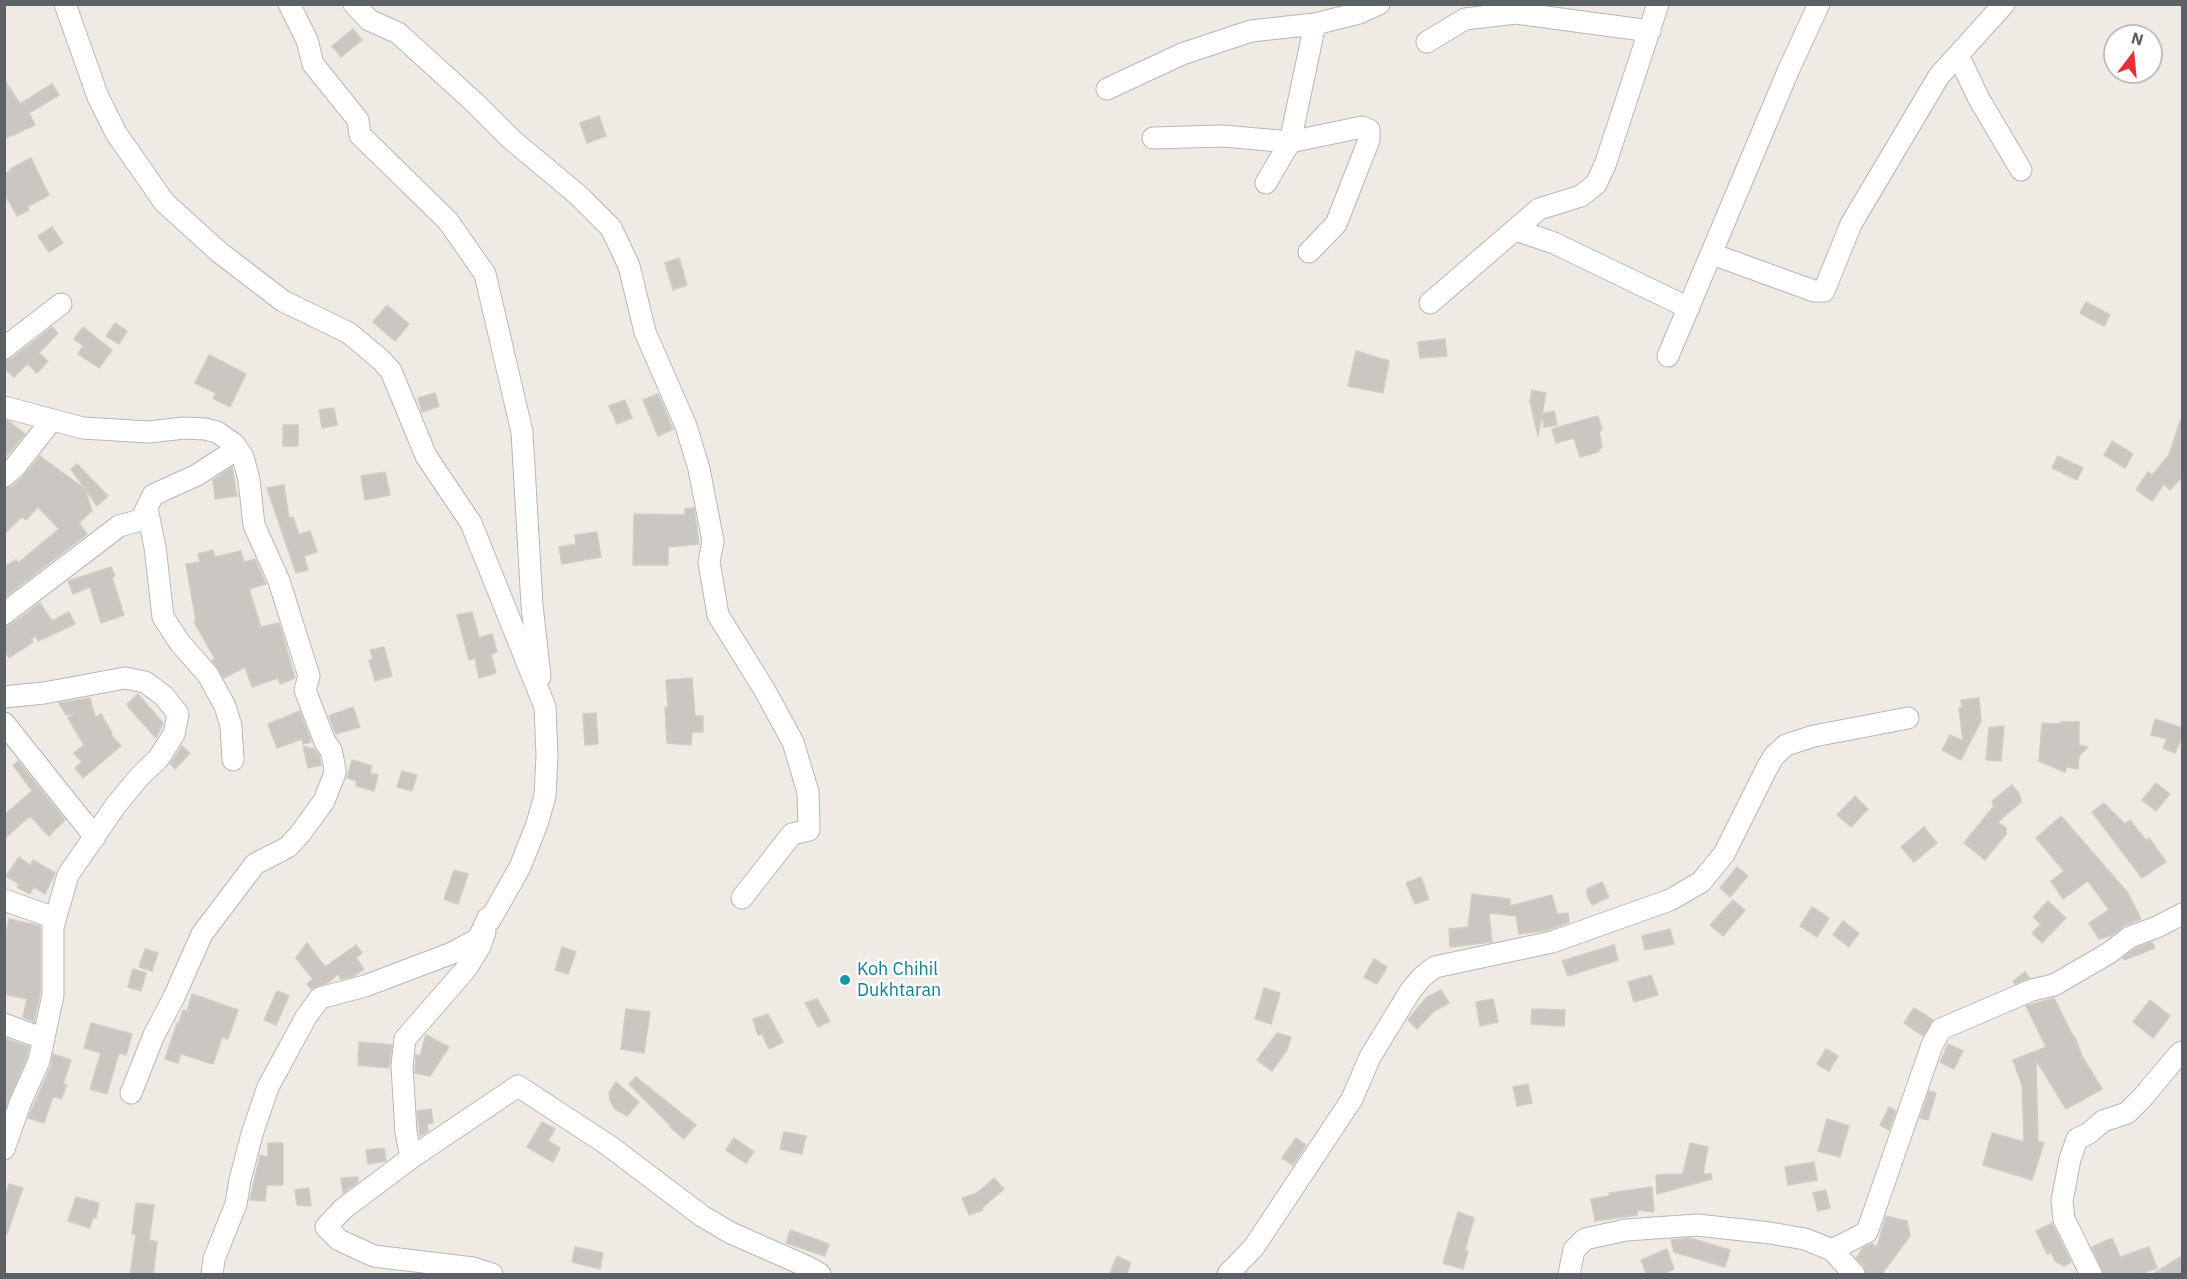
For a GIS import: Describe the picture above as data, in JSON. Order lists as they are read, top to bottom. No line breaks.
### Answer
{"places":["Koh Chihil Dukhtaran"],"north":"top"}
